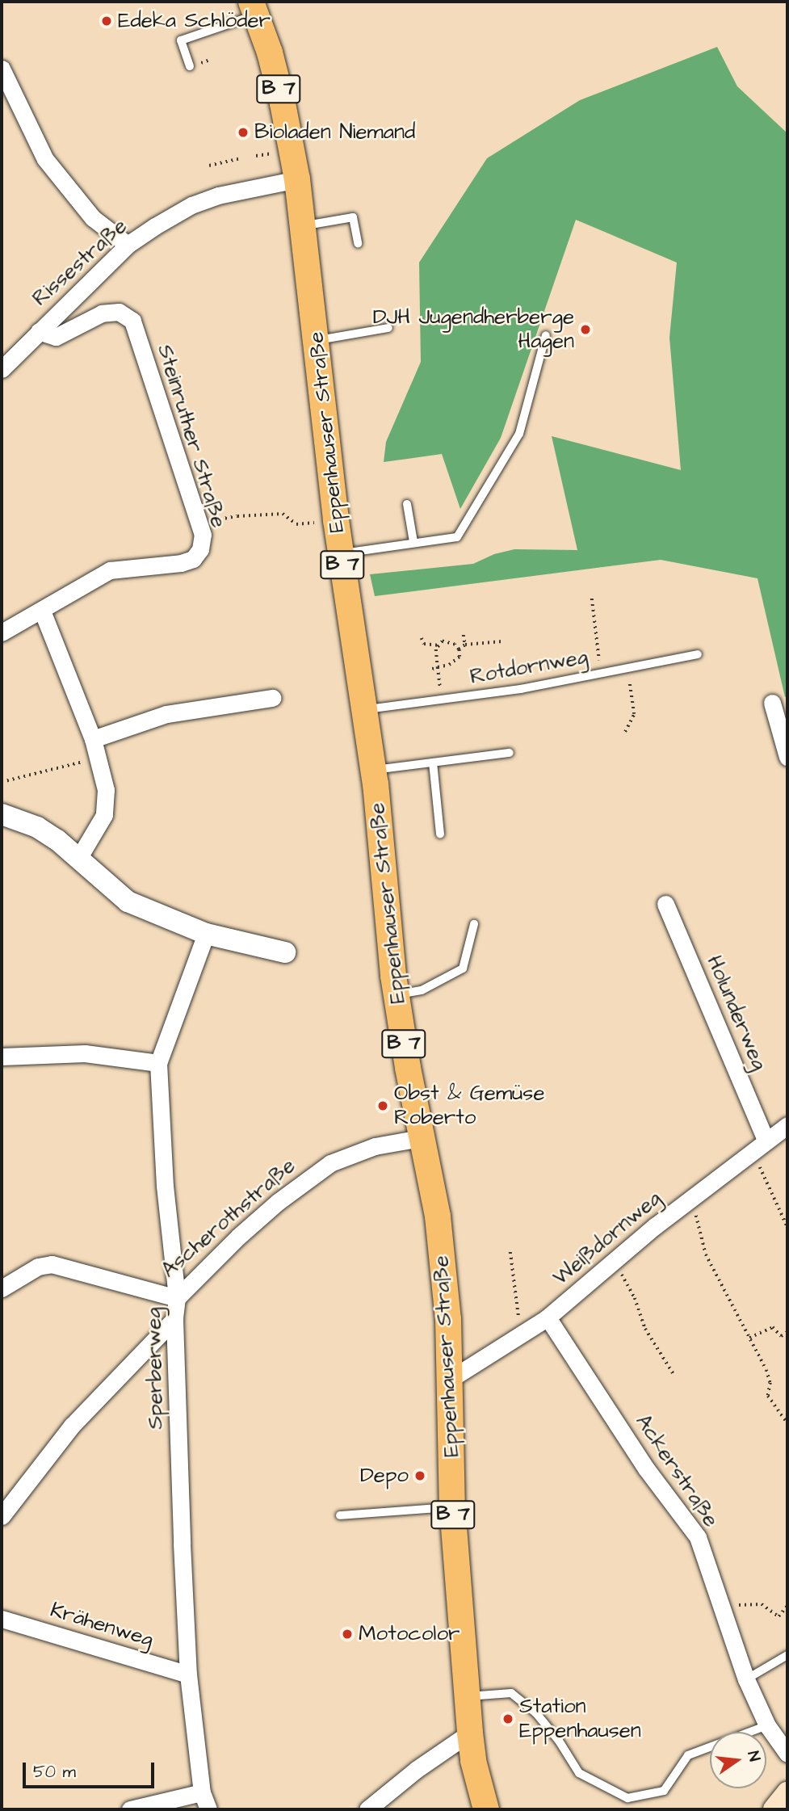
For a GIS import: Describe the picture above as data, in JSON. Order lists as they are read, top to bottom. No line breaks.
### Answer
{"streets":{"main road":["B 7","Eppenhauser Straße"],"street":["Rissestraße","Steinruther Straße","Holunderweg","Ascherothstraße","Weißdornweg","Sperberweg","Ackerstraße","Krähenweg"],"lane":["Rotdornweg"]},"crossings":[["Rissestraße","Eppenhauser Straße"],["Rissestraße","Steinruther Straße"],["Eppenhauser Straße","Rotdornweg"],["Eppenhauser Straße","Ascherothstraße"],["Eppenhauser Straße","Weißdornweg"],["Holunderweg","Weißdornweg"],["Ascherothstraße","Sperberweg"],["Weißdornweg","Ackerstraße"],["Sperberweg","Krähenweg"]],"places":["Edeka Schlöder","Bioladen Niemand","DJH Jugendherberge Hagen","Obst & Gemüse Roberto","Depo","Motocolor","Station Eppenhausen"],"scale_bar":"50 m","north":"right"}
